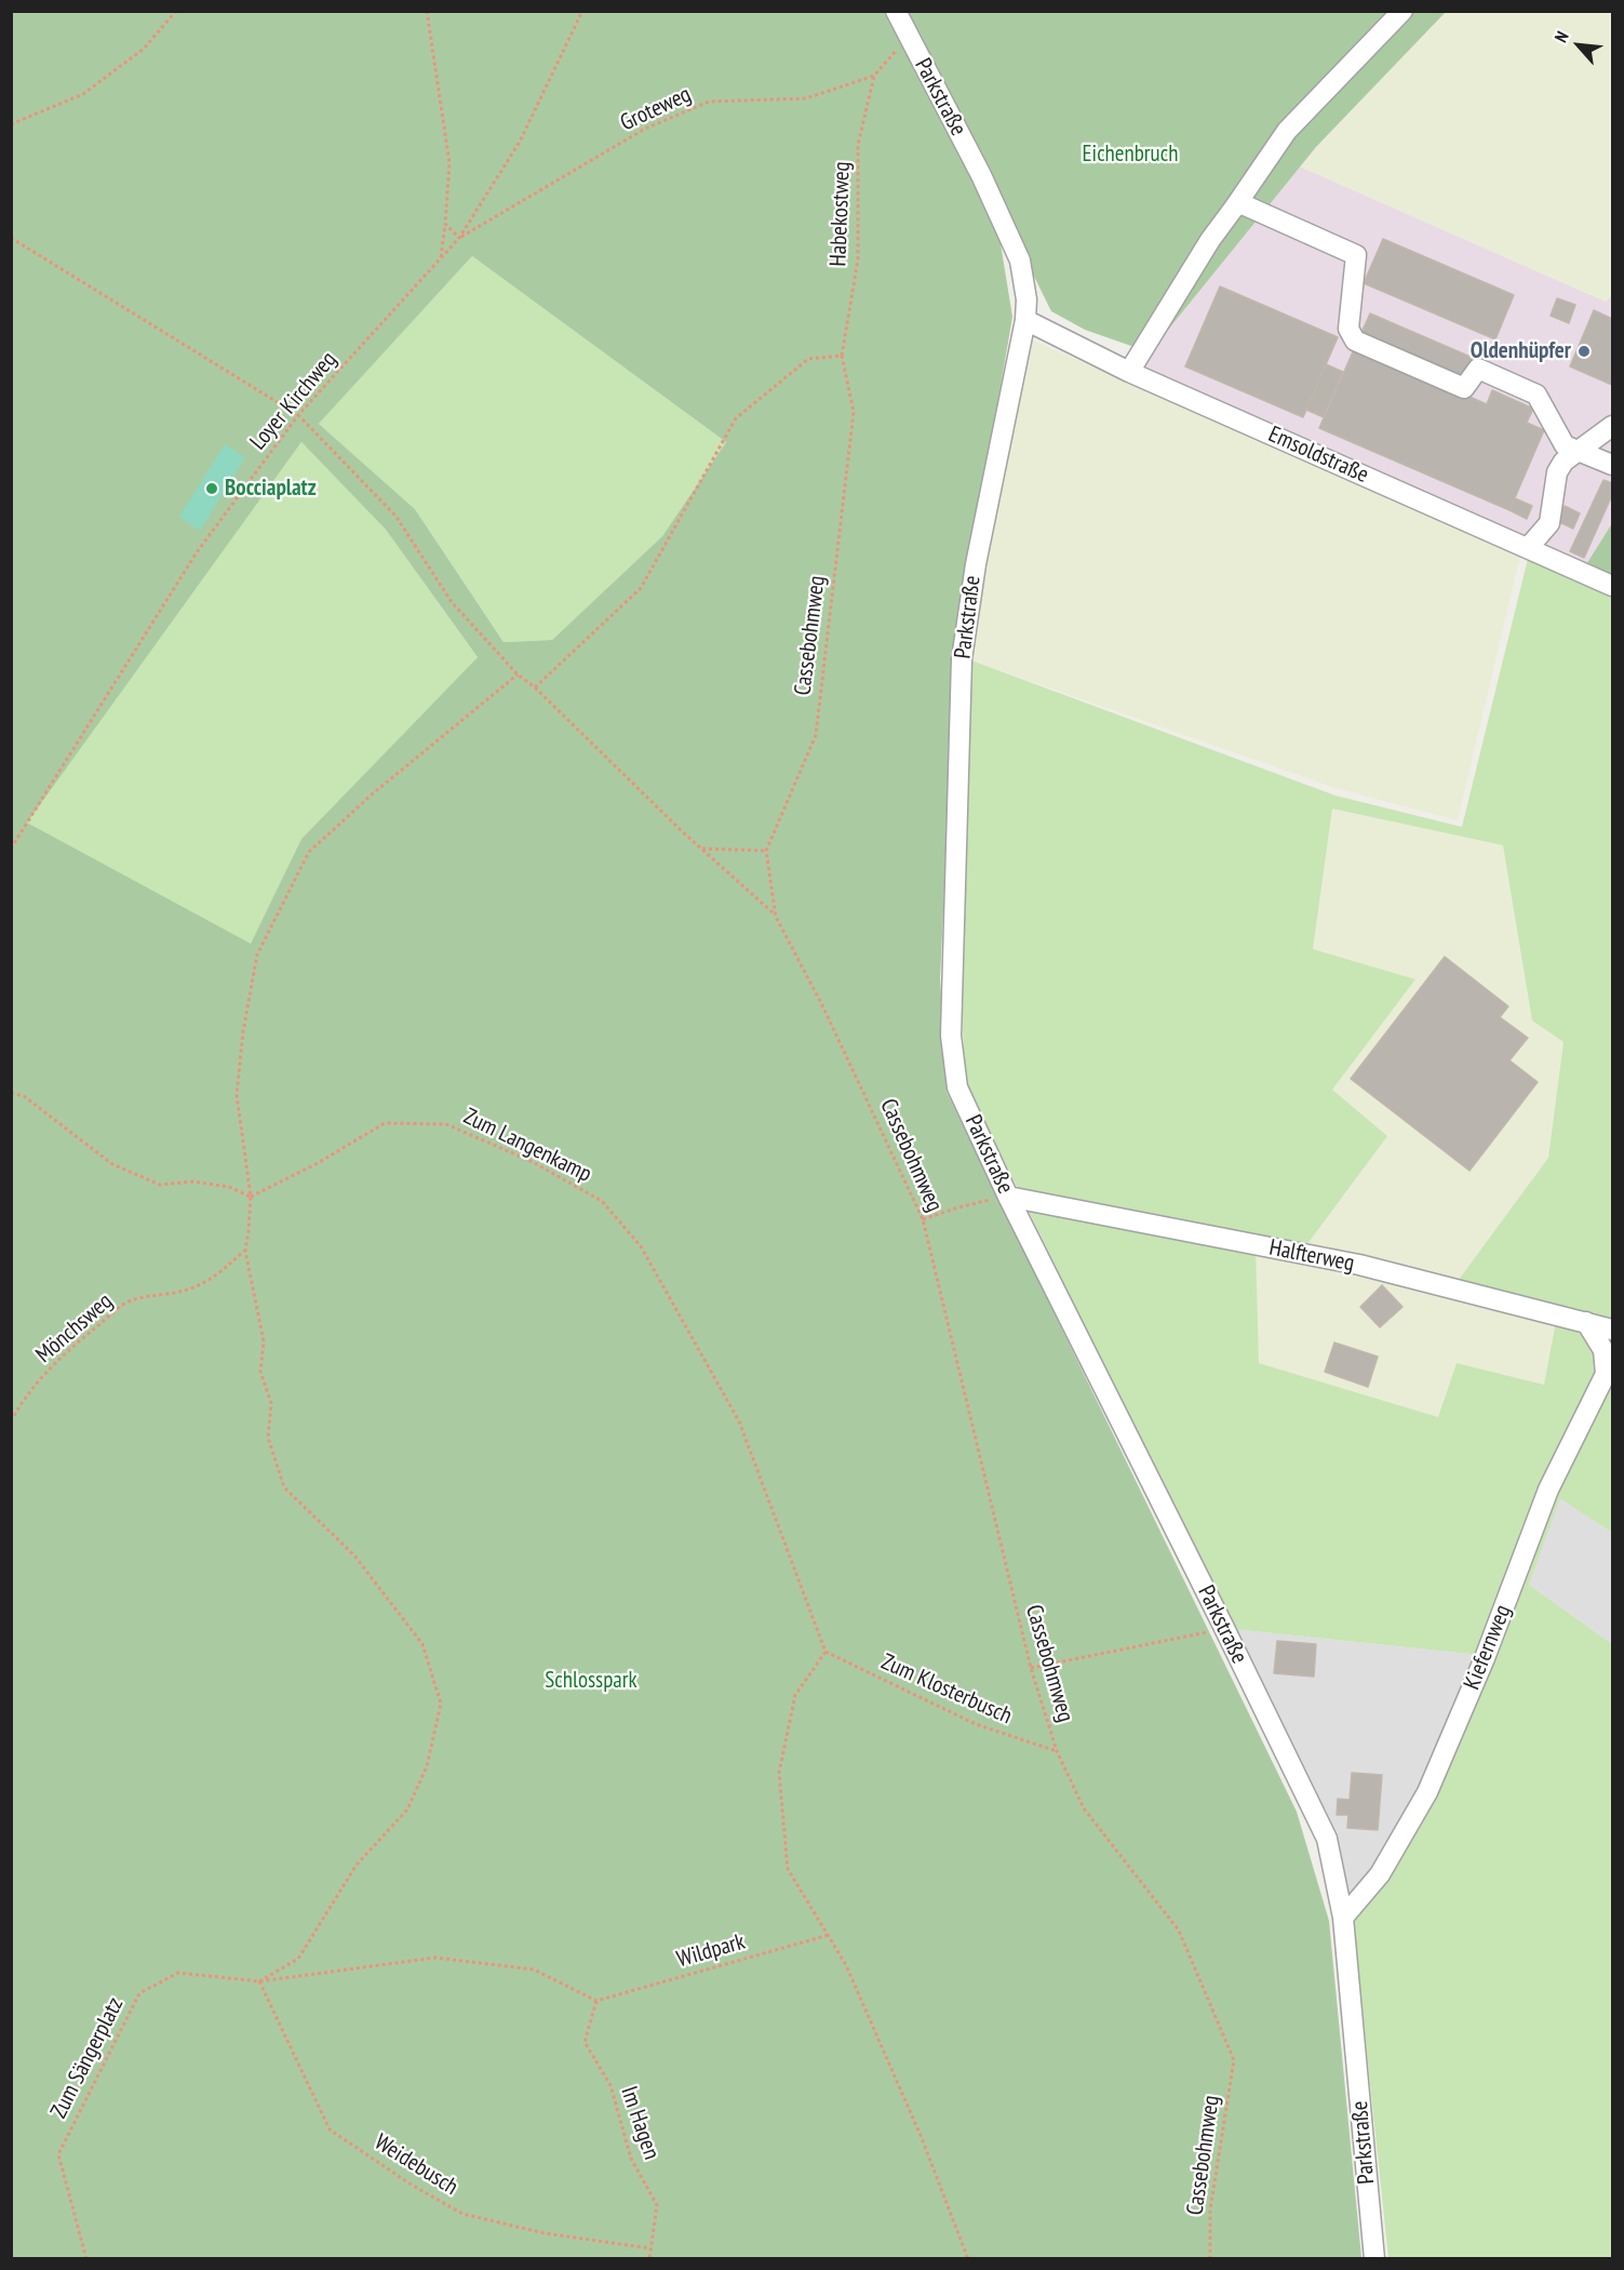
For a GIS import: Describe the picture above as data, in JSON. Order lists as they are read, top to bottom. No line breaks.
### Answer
{"streets":{"street":["Parkstraße","Emsoldstraße","Halfterweg","Kiefernweg"],"path":["Groteweg","Habekostweg","Loyer Kirchweg","Cassebohmweg","Zum Langenkamp","Mönchsweg","Zum Klosterbusch","Wildpark","Zum Sängerplatz","Im Hagen","Weidebusch"]},"crossings":[["Parkstraße","Emsoldstraße"],["Parkstraße","Halfterweg"],["Parkstraße","Kiefernweg"],["Groteweg","Habekostweg"],["Groteweg","Loyer Kirchweg"],["Habekostweg","Cassebohmweg"],["Cassebohmweg","Zum Klosterbusch"],["Zum Langenkamp","Zum Klosterbusch"],["Wildpark","Im Hagen"],["Zum Sängerplatz","Weidebusch"],["Im Hagen","Weidebusch"]],"parks":["Eichenbruch","Schlosspark"],"places":["Oldenhüpfer","Bocciaplatz"],"north":"top left"}
